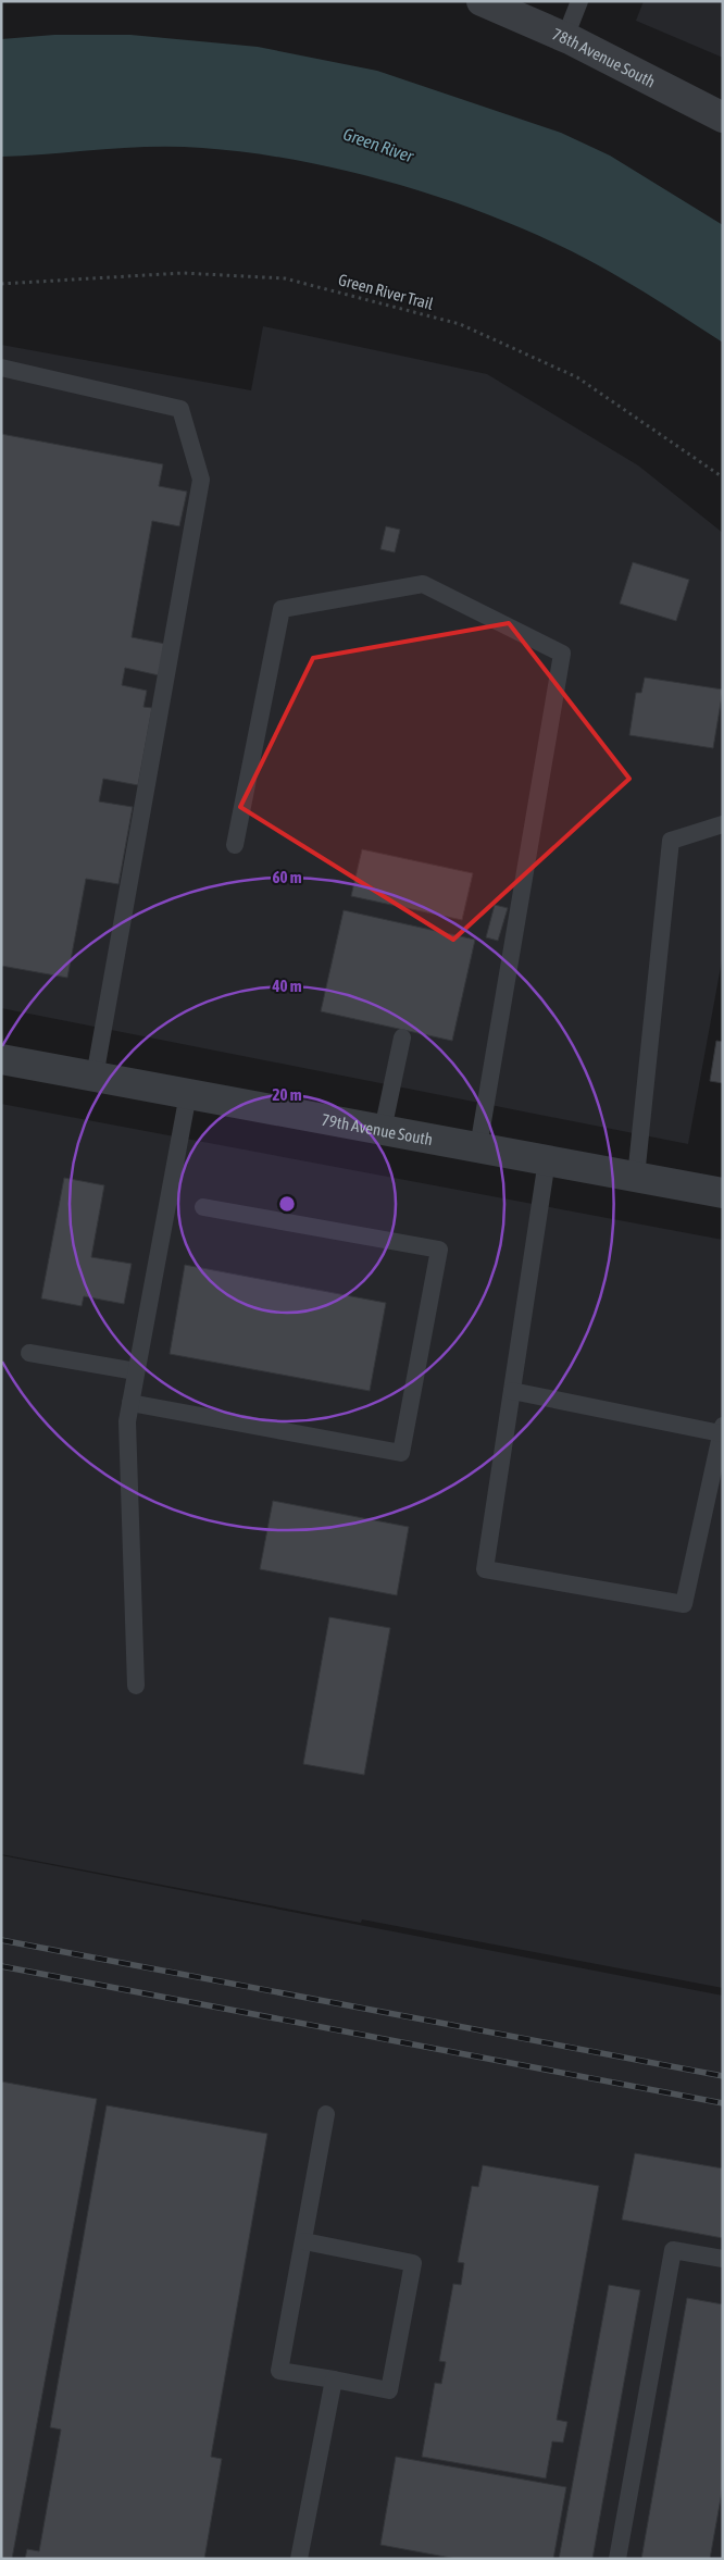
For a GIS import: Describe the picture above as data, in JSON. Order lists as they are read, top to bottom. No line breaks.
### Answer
{"streets":{"street":["78th Avenue South","79th Avenue South"],"path":["Green River Trail"]},"water":["Green River"],"rings":["60 m","40 m","20 m"]}
